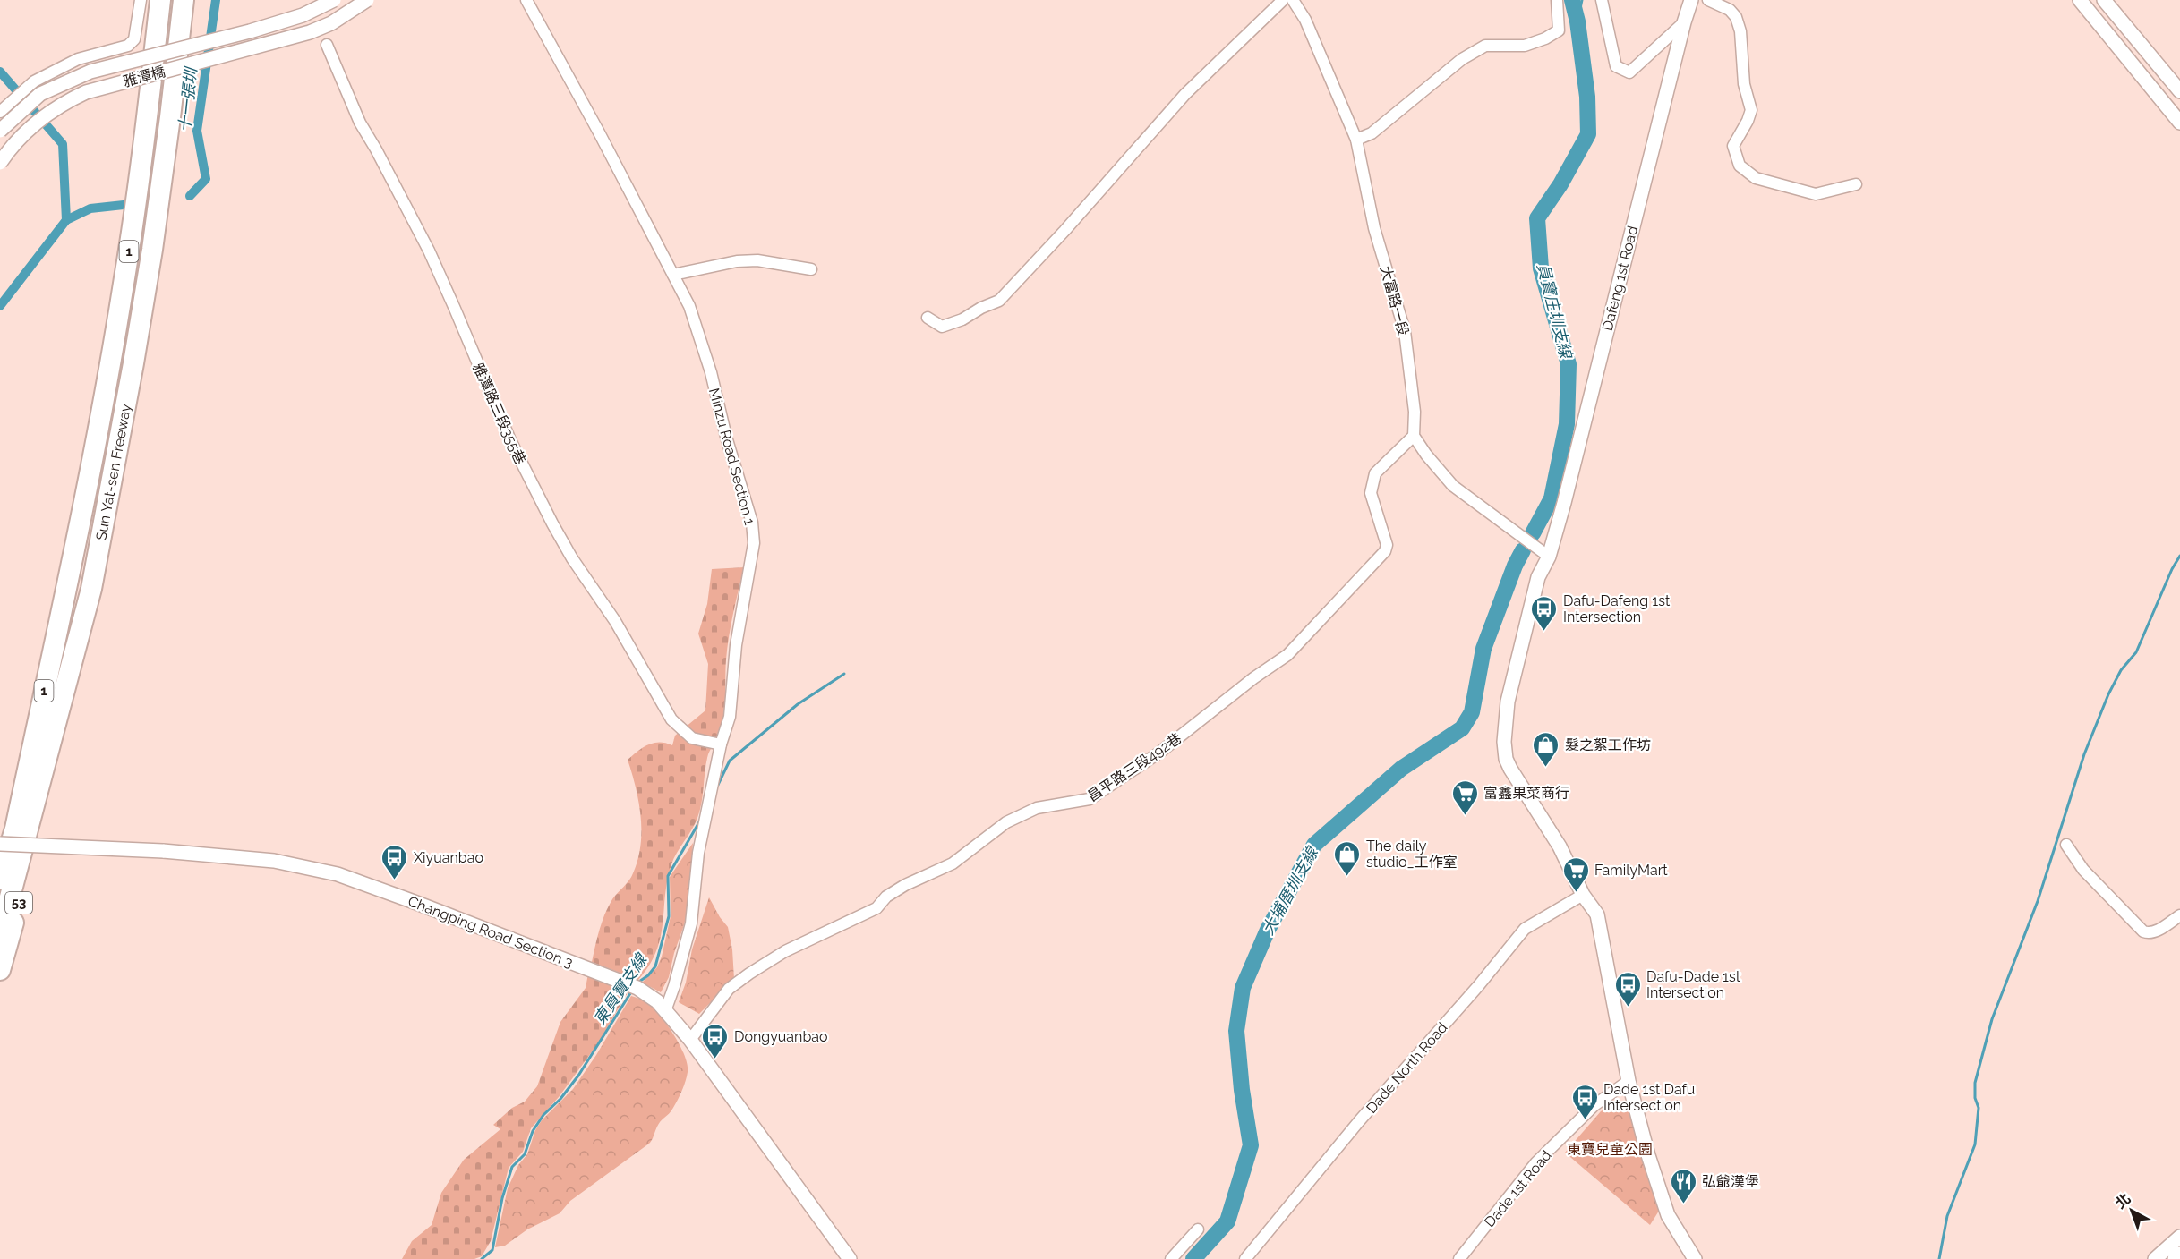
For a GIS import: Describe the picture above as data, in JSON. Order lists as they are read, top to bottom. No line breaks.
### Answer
{"streets":{"highway":["1","Sun Yat-sen Freeway","53"],"street":["雅潭橋","Dafeng 1st Road","大富路一段","雅潭路三段355巷","Minzu Road Section 1","昌平路三段492巷","Changping Road Section 3","Dade North Road","Dade 1st Road"]},"crossings":[["Dafeng 1st Road","Dade North Road"],["Dafeng 1st Road","Dade 1st Road"],["大富路一段","昌平路三段492巷"],["雅潭路三段355巷","Minzu Road Section 1"],["Minzu Road Section 1","Changping Road Section 3"],["Sun Yat-sen Freeway","53"],["昌平路三段492巷","Changping Road Section 3"]],"water":["十一張圳","員寶庄圳支線","大埔厝圳支線","東員寶支線"],"parks":["東寶兒童公園"],"places":{"bus stop":["Dafu-Dafeng 1st Intersection","Xiyuanbao","Dafu-Dade 1st Intersection","Dongyuanbao","Dade 1st Dafu Intersection"],"shop":["髮之絮工作坊","The daily studio_工作室"],"supermarket":["富鑫果菜商行","FamilyMart"],"restaurant":["弘爺漢堡"]},"north":"top left"}
